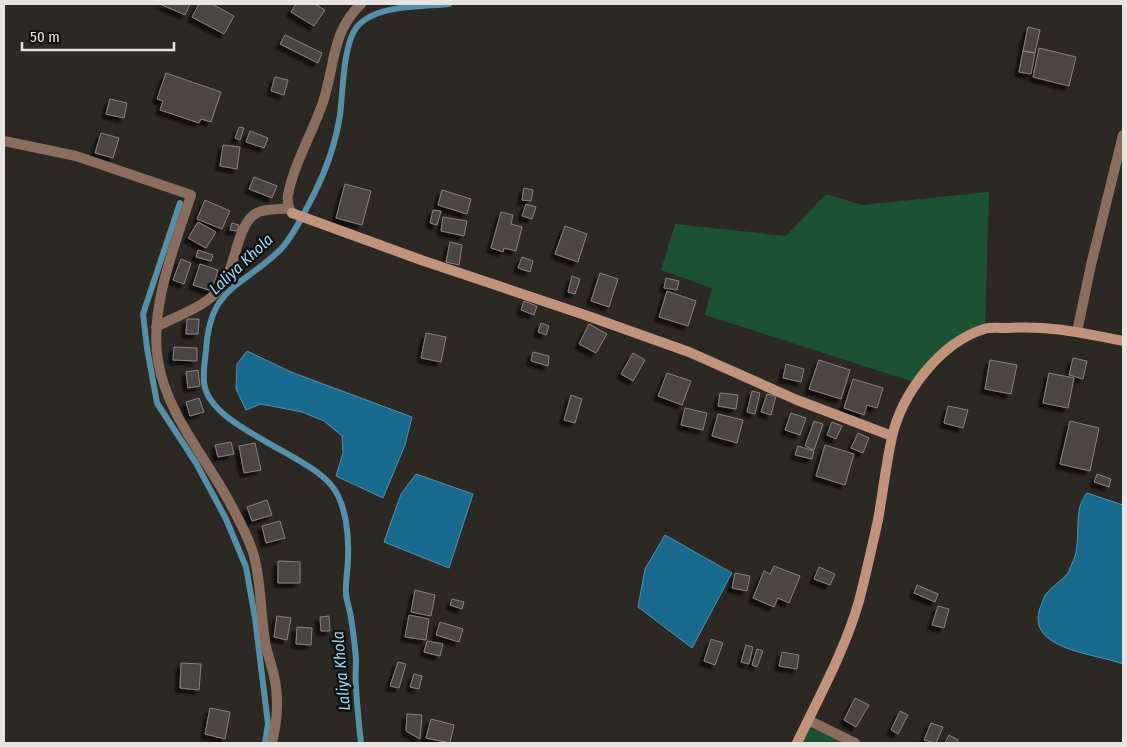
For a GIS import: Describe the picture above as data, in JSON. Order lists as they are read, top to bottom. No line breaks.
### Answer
{"water":["Laliya Khola"],"scale_bar":"50 m"}
